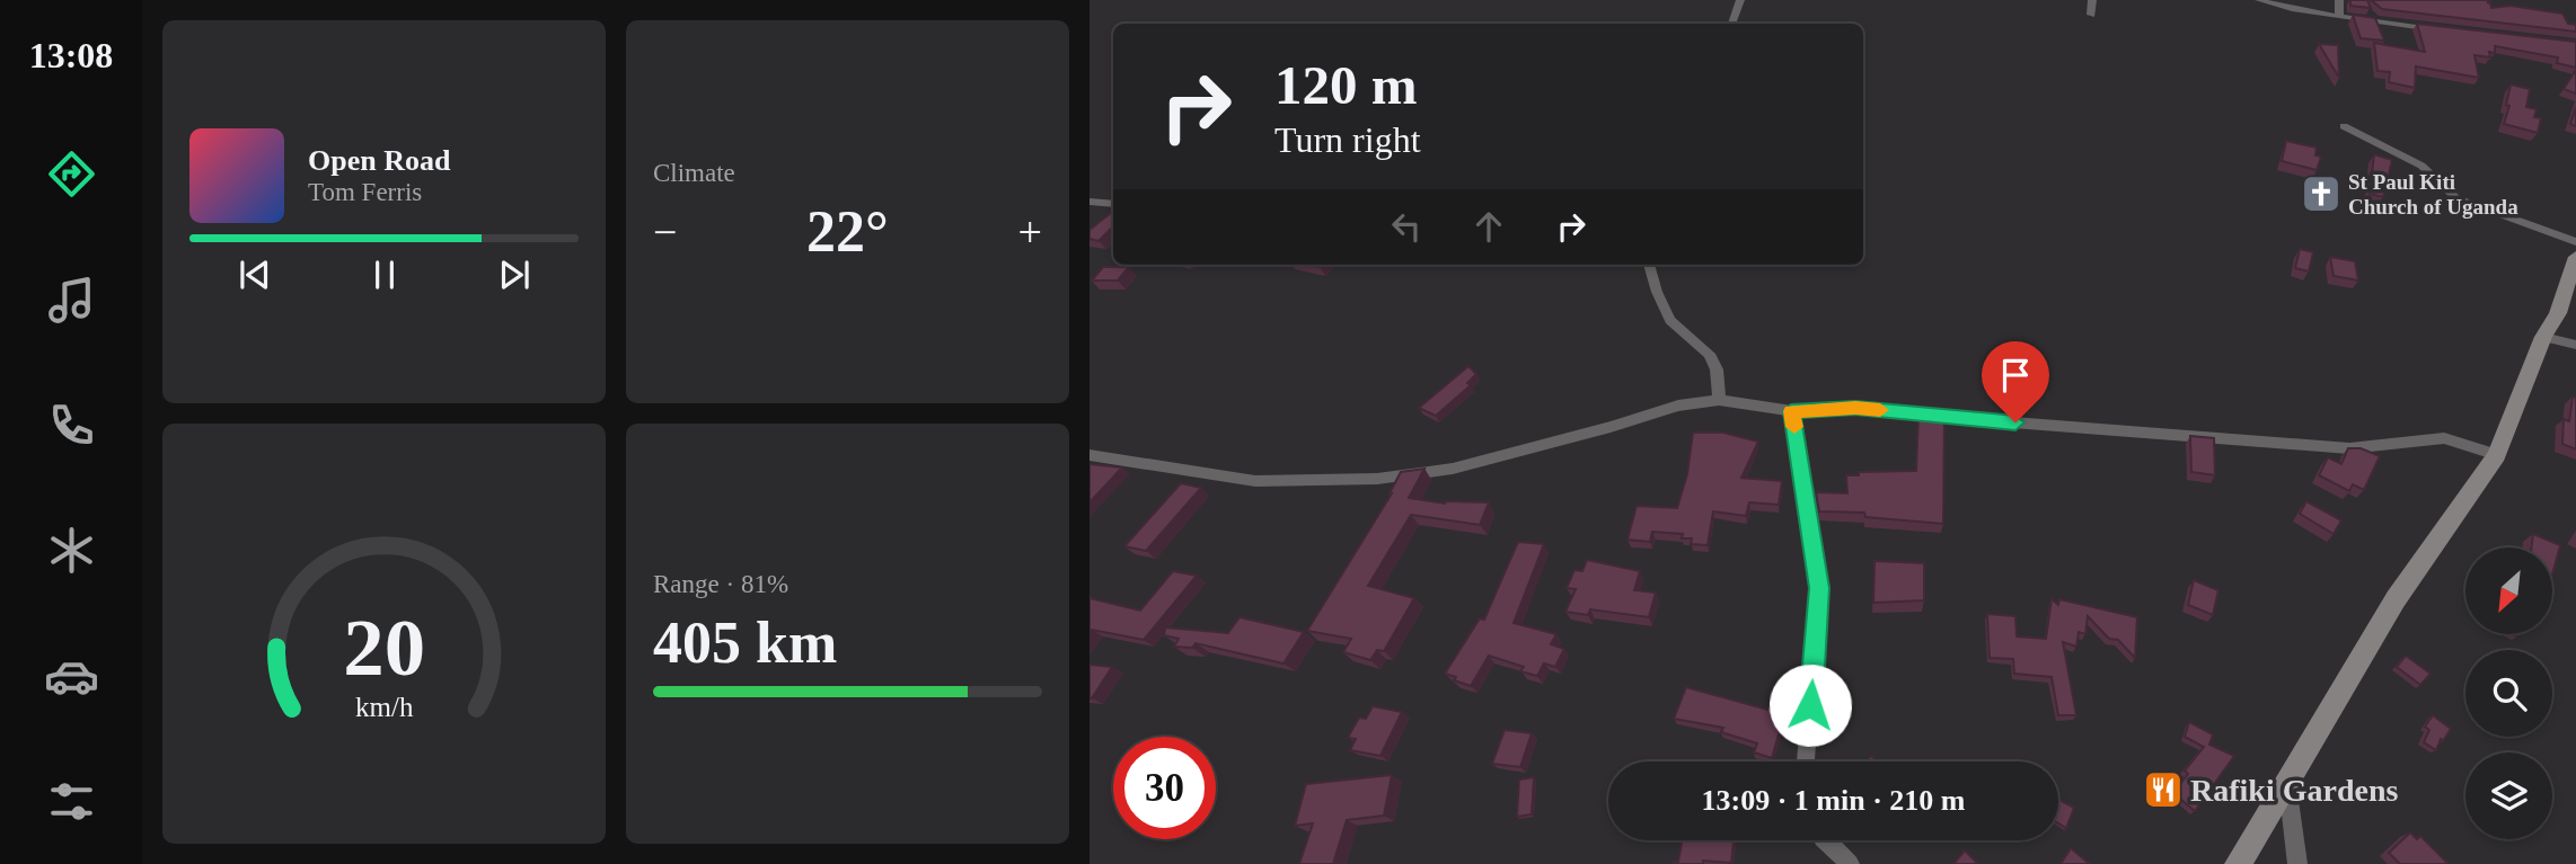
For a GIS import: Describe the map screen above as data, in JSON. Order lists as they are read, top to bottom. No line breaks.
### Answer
{"places":{"church":["St Paul Kiti Church of Uganda"],"restaurant":["Rafiki Gardens"]},"north":"bottom left","page":{"tabs":"13:08","tile":["Climate",["Range · 81%","405 km"]],"turn":["120 m","Turn right"],"song":["Open Road","Tom Ferris"],"heat":["−","22°","+"],"limit":"30","trip":"13:09 · 1 min · 210 m","gauge":["20","km/h"]}}
